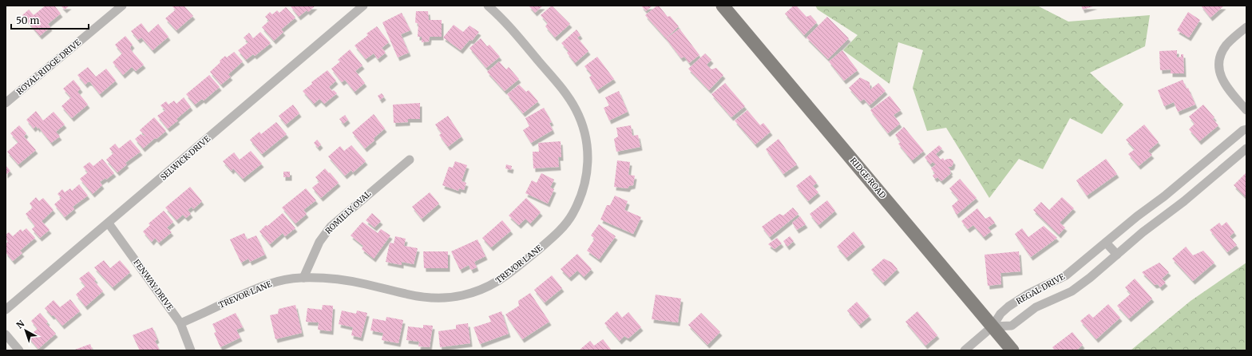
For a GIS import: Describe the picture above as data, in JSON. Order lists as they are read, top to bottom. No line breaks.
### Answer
{"streets":{"main road":["RIDGE ROAD"],"street":["ROYAL RIDGE DRIVE","SELWICK DRIVE","ROMILLY OVAL","TREVOR LANE","FENWAY DRIVE","REGAL DRIVE"]},"crossings":[["SELWICK DRIVE","FENWAY DRIVE"],["RIDGE ROAD","REGAL DRIVE"],["ROMILLY OVAL","TREVOR LANE"],["TREVOR LANE","FENWAY DRIVE"]],"scale_bar":"50 m","north":"top left"}
